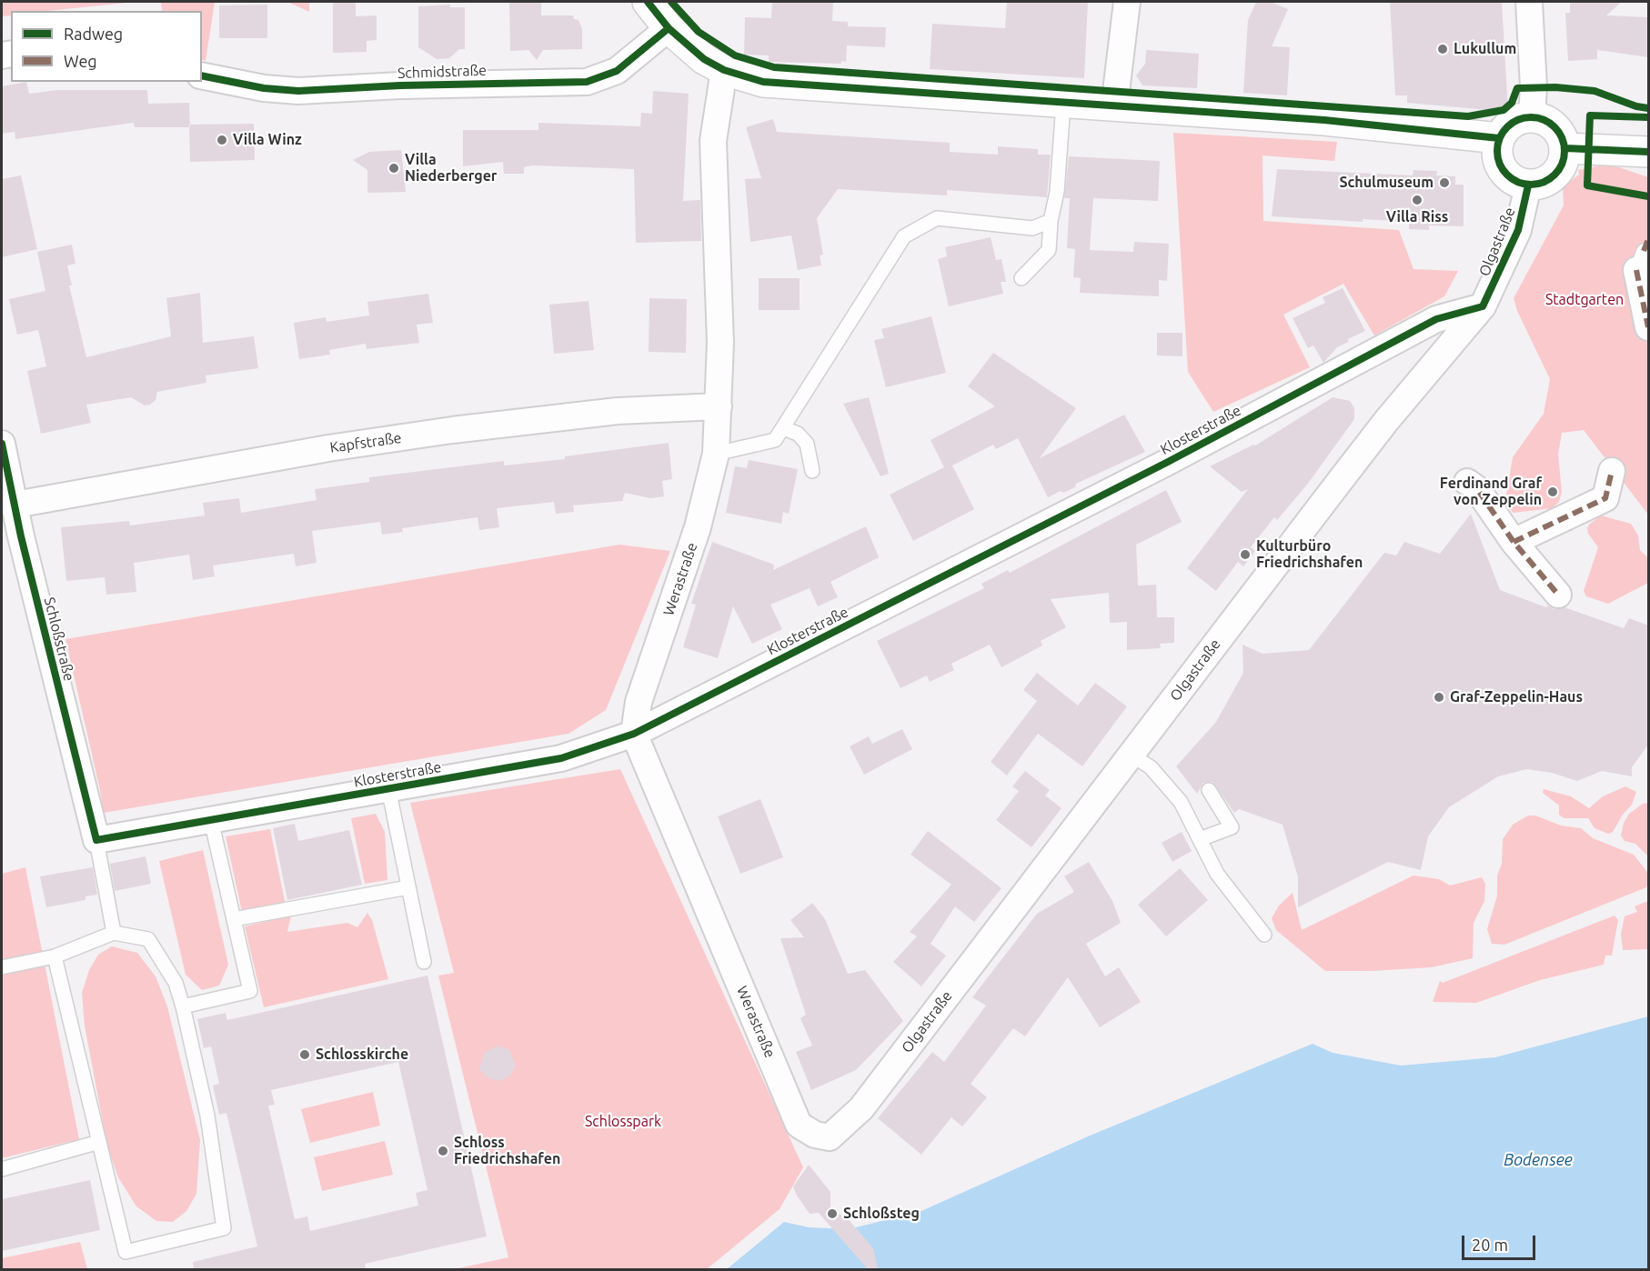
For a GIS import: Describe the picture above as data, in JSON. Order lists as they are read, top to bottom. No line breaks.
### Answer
{"streets":{"street":["Schmidstraße","Olgastraße","Klosterstraße","Kapfstraße","Werastraße","Schloßstraße"]},"crossings":[["Olgastraße","Klosterstraße"],["Olgastraße","Werastraße"],["Klosterstraße","Werastraße"],["Klosterstraße","Schloßstraße"],["Kapfstraße","Werastraße"],["Kapfstraße","Schloßstraße"]],"water":["Bodensee"],"parks":["Stadtgarten","Schlosspark"],"places":["Lukullum","Villa Winz","Villa Niederberger","Schulmuseum","Villa Riss","Ferdinand Graf von Zeppelin","Kulturbüro Friedrichshafen","Graf-Zeppelin-Haus","Schlosskirche","Schloss Friedrichshafen","Schloßsteg"],"legend":["Radweg","Weg"],"scale_bar":"20 m"}
